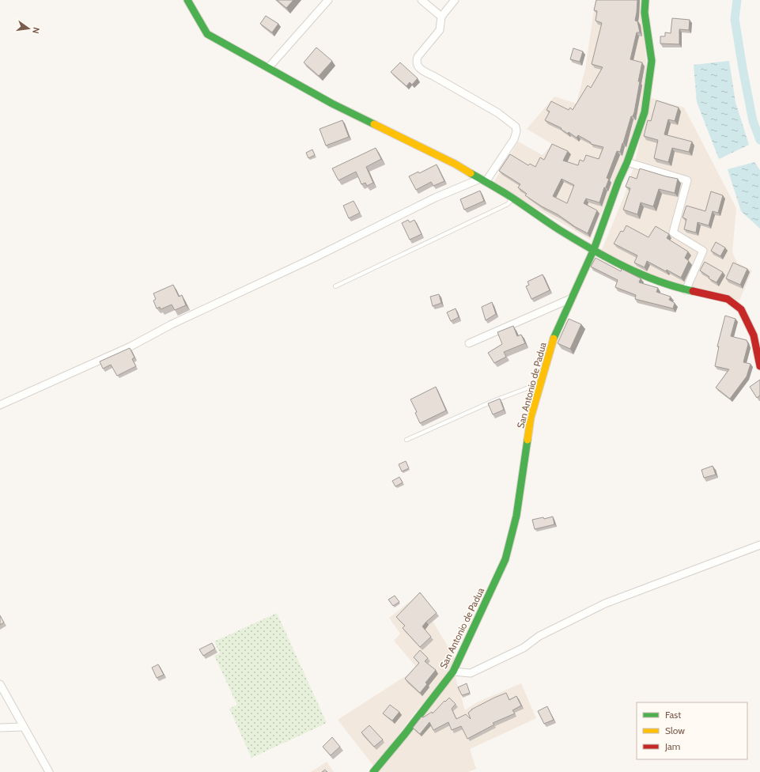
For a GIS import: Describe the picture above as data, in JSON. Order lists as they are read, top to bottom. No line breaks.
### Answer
{"streets":{"street":["San Antonio de Padua"]},"legend":["Fast","Slow","Jam"],"north":"right"}
